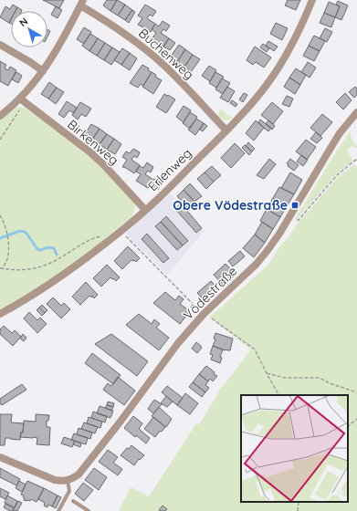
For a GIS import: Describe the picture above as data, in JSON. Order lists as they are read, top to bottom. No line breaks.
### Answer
{"streets":{"street":["Buchenweg","Birkenweg","Erlenweg","Vödestraße"]},"crossings":[["Buchenweg","Erlenweg"],["Birkenweg","Erlenweg"]],"places":{"transit":["Obere Vödestraße"]},"north":"top left"}
